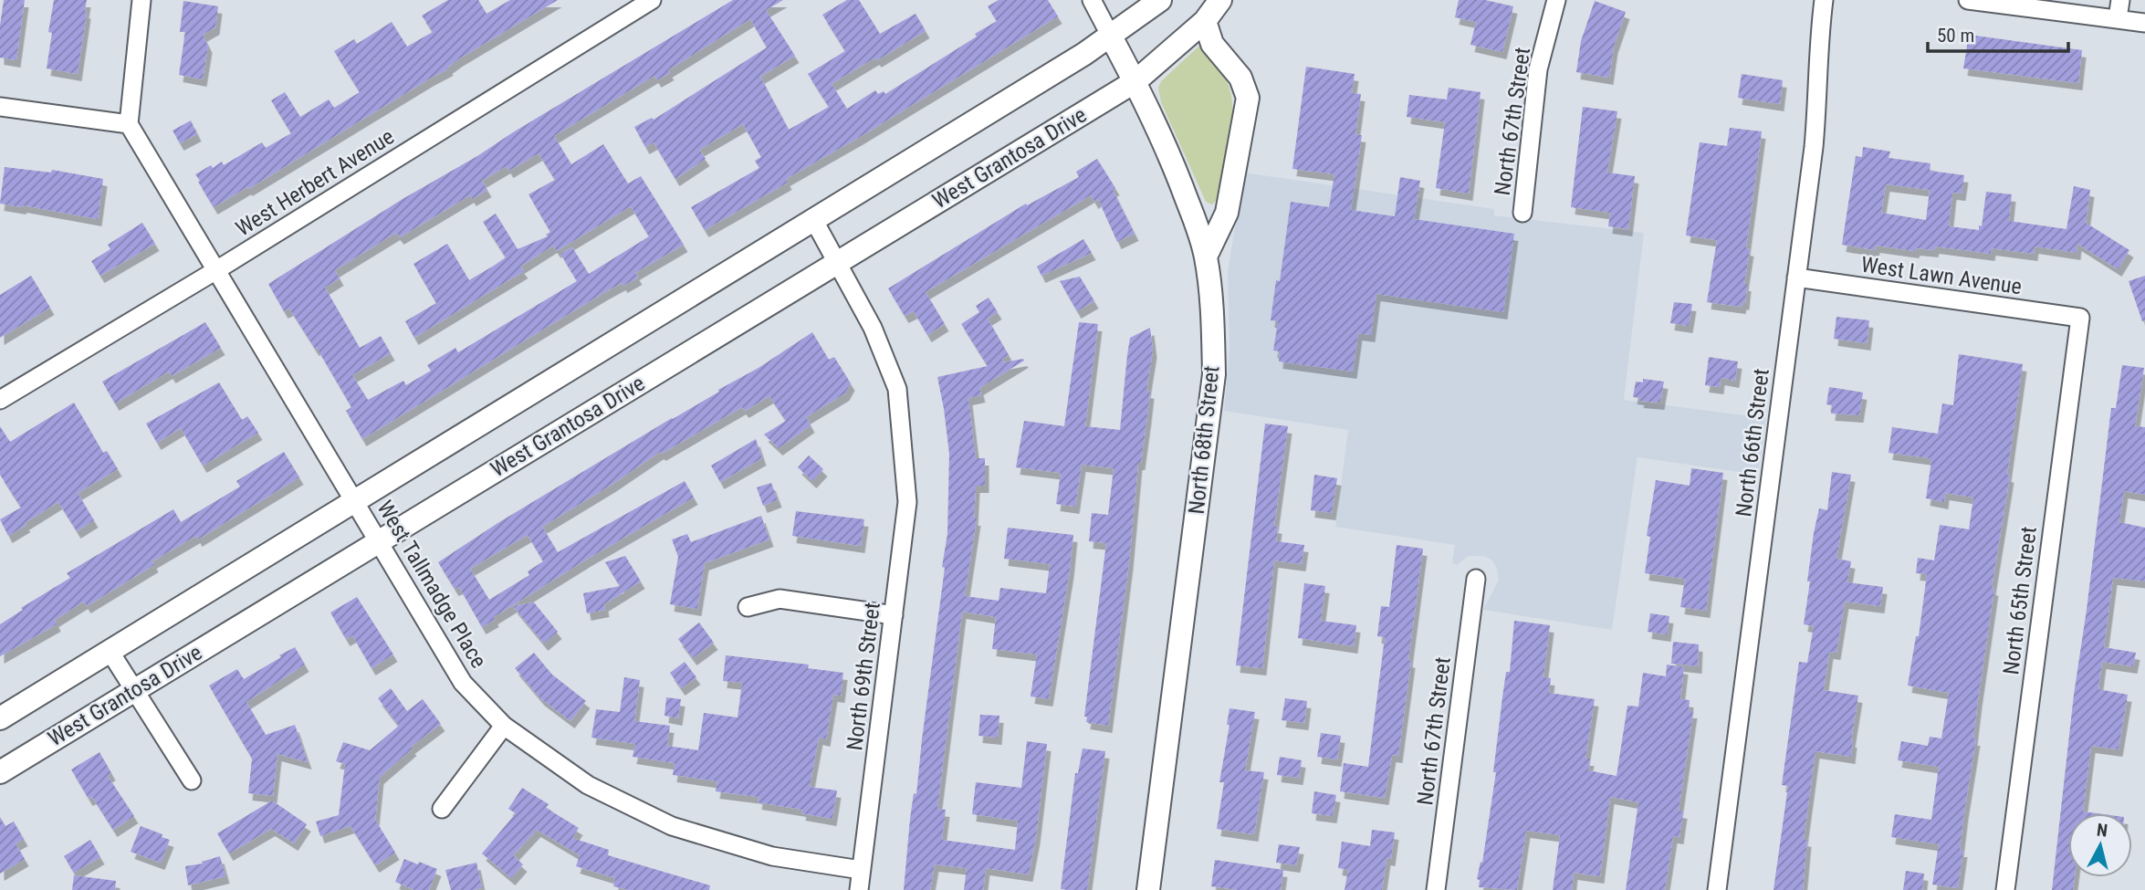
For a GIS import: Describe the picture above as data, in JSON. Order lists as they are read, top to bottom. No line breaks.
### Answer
{"streets":{"street":["North 67th Street","West Grantosa Drive","West Herbert Avenue","West Lawn Avenue","North 68th Street","North 66th Street","West Tallmadge Place","North 65th Street","North 69th Street"]},"crossings":[["West Grantosa Drive","North 68th Street"],["West Grantosa Drive","West Tallmadge Place"],["West Grantosa Drive","North 69th Street"],["West Herbert Avenue","West Tallmadge Place"],["West Lawn Avenue","North 66th Street"],["West Lawn Avenue","North 65th Street"],["West Tallmadge Place","North 69th Street"]],"scale_bar":"50 m","north":"top"}
